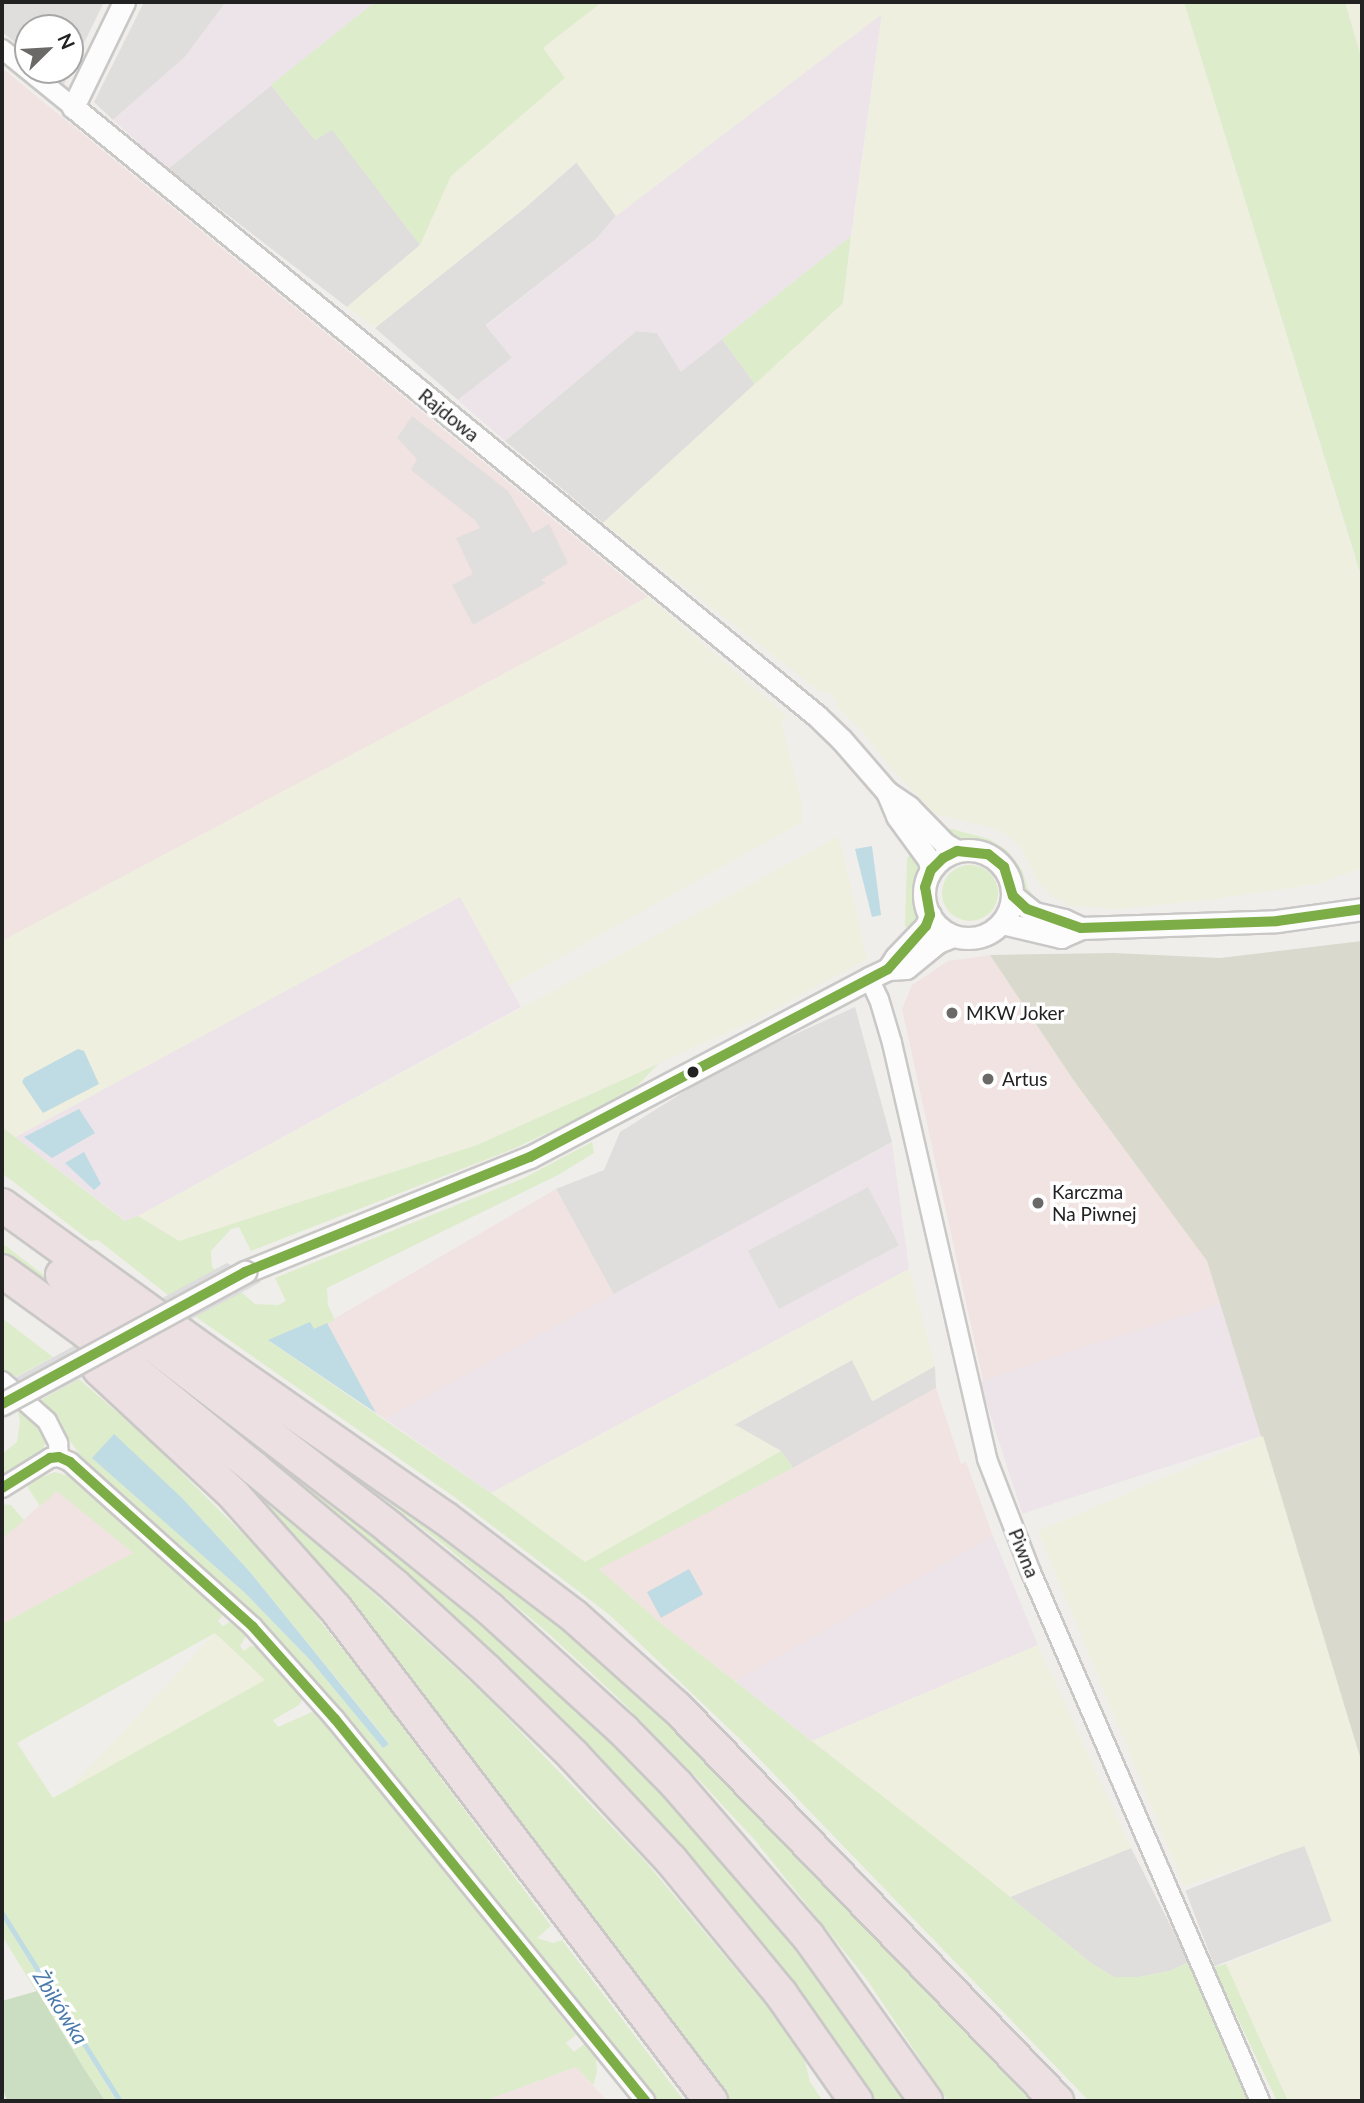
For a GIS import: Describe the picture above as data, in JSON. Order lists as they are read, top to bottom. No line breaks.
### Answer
{"streets":{"street":["Rajdowa","Piwna"]},"water":["Żbikówka"],"places":["MKW Joker","Artus","Karczma Na Piwnej"],"north":"top right"}
